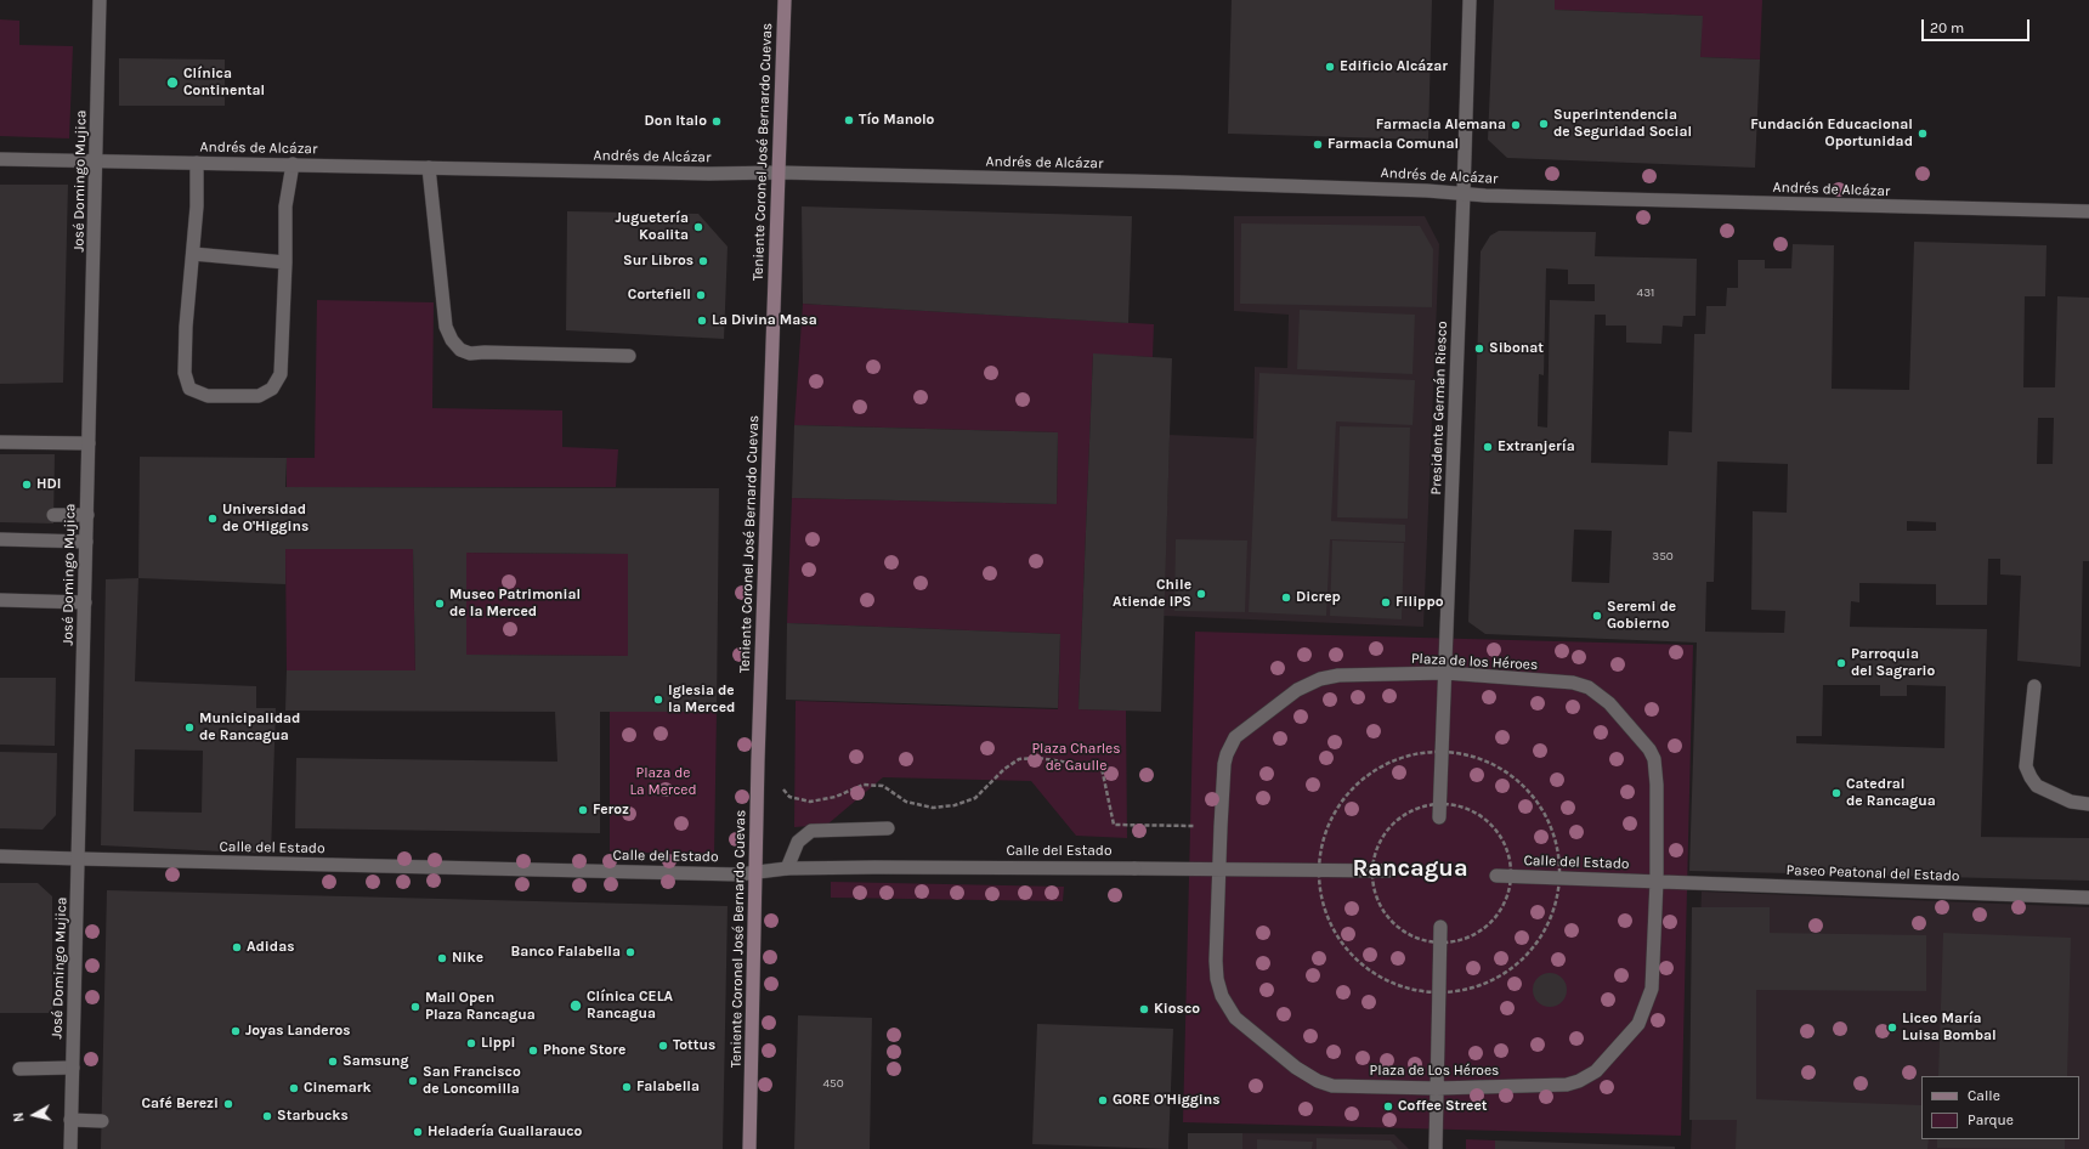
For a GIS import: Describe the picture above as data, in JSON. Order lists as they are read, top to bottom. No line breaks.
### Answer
{"streets":{"main road":["Teniente Coronel José Bernardo Cuevas"],"street":["Andrés de Alcázar","José Domingo Mujica","Presidente Germán Riesco","Plaza de los Héroes","Calle del Estado","Paseo Peatonal del Estado","Plaza de Los Héroes"]},"crossings":[["Andrés de Alcázar","Teniente Coronel José Bernardo Cuevas"],["Andrés de Alcázar","José Domingo Mujica"],["Andrés de Alcázar","Presidente Germán Riesco"],["Teniente Coronel José Bernardo Cuevas","Calle del Estado"],["José Domingo Mujica","Calle del Estado"],["Presidente Germán Riesco","Plaza de los Héroes"],["Presidente Germán Riesco","Calle del Estado"],["Plaza de los Héroes","Calle del Estado"],["Plaza de los Héroes","Paseo Peatonal del Estado"],["Plaza de los Héroes","Plaza de Los Héroes"],["Calle del Estado","Paseo Peatonal del Estado"],["Calle del Estado","Plaza de Los Héroes"],["Paseo Peatonal del Estado","Plaza de Los Héroes"]],"districts":["Rancagua"],"parks":["Plaza Charles de Gaulle","Plaza de La Merced"],"places":["Edificio Alcázar","Clínica Continental","Tío Manolo","Don Italo","Superintendencia de Seguridad Social","Farmacia Alemana","Fundación Educacional Oportunidad","Farmacia Comunal","Juguetería Koalita","Sur Libros","Cortefiell","La Divina Masa","Sibonat","Extranjería","HDI","Universidad de O'Higgins","Chile Atiende IPS","Dicrep","Filippo","Museo Patrimonial de la Merced","Seremi de Gobierno","Parroquia del Sagrario","Iglesia de la Merced","Municipalidad de Rancagua","Catedral de Rancagua","Feroz","Adidas","Banco Falabella","Nike","Clínica CELA Rancagua","Mall Open Plaza Rancagua","Kiosco","Liceo María Luisa Bombal","Joyas Landeros","Lippi","Tottus","Phone Store","Samsung","San Francisco de Loncomilla","Falabella","Cinemark","GORE O'Higgins","Café Berezi","Coffee Street","Starbucks","Heladería Guallarauco"],"house_numbers":["431","350","450"],"legend":["Calle","Parque"],"scale_bar":"20 m","north":"left"}
